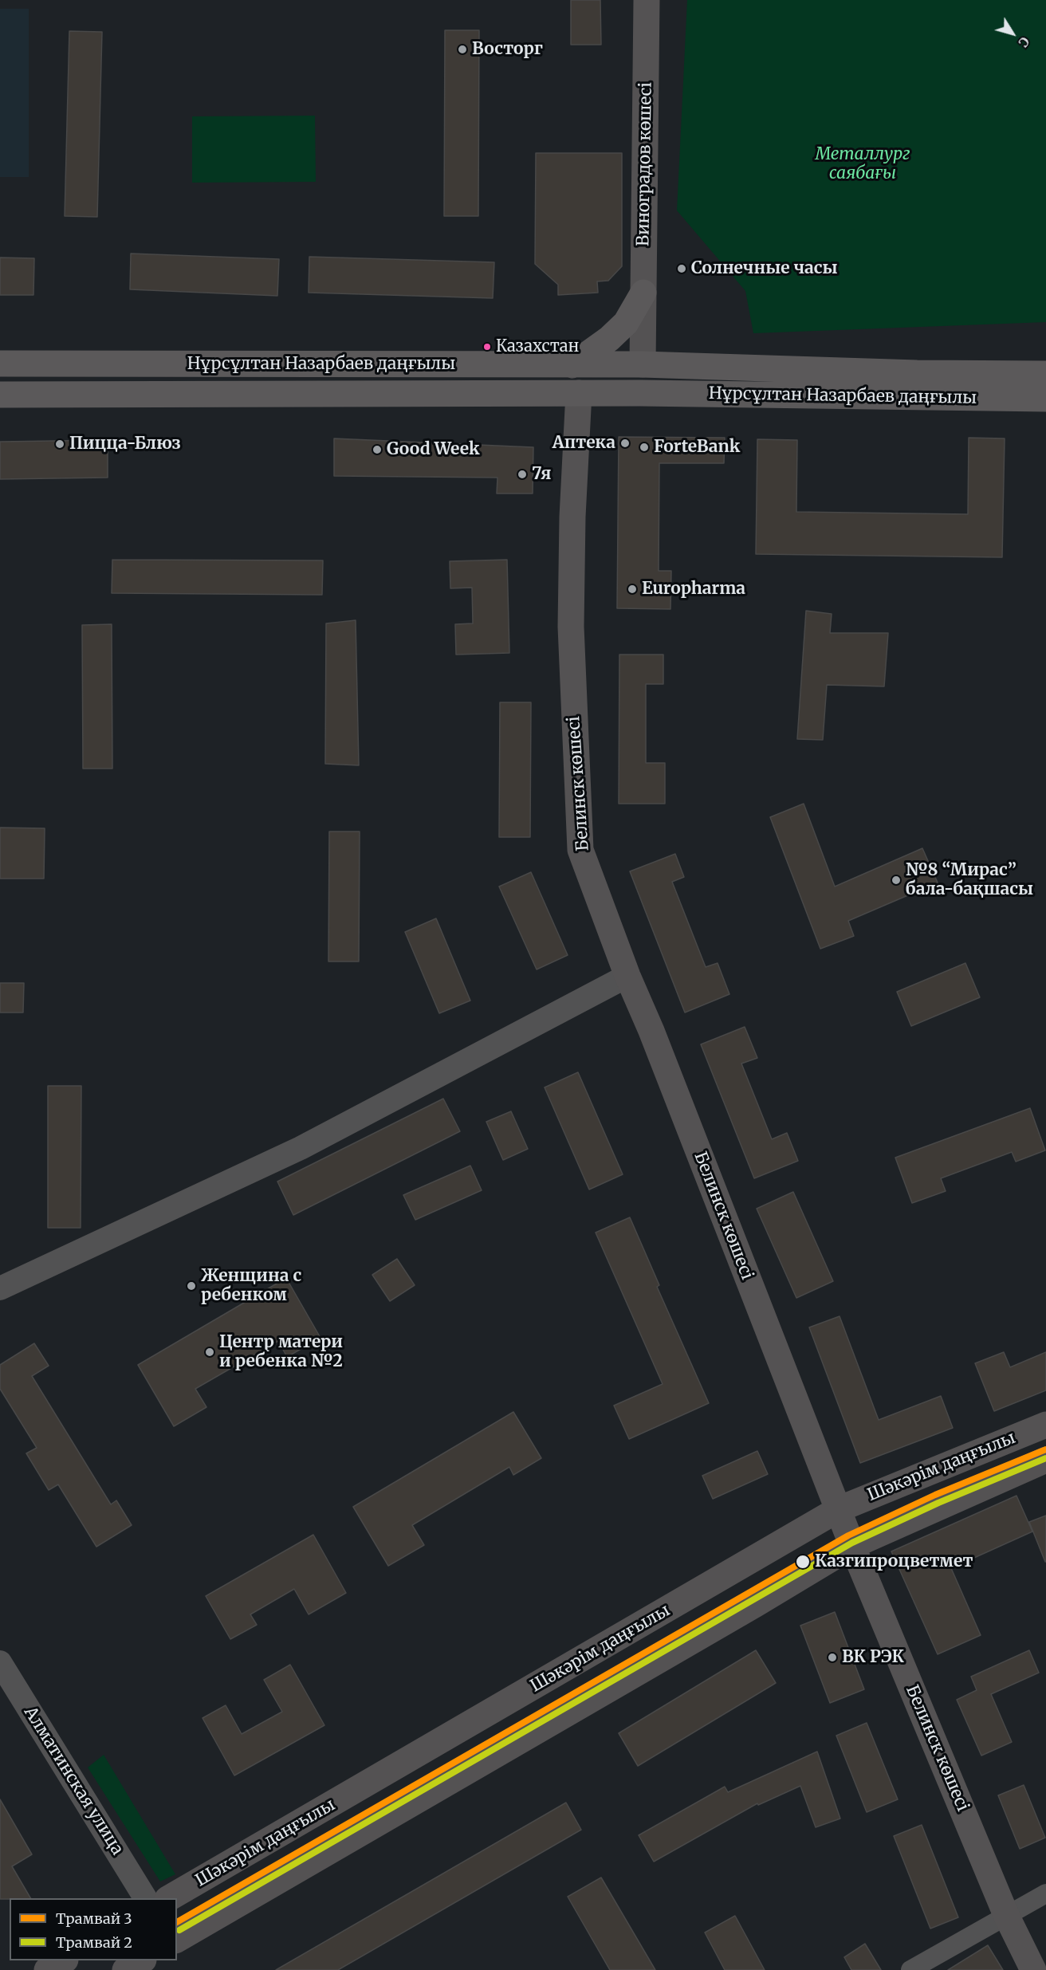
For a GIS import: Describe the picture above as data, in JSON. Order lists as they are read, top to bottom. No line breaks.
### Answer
{"streets":{"main road":["Виноградов көшесі","Нұрсұлтан Назарбаев даңғылы","Белинск көшесі","Шәкәрім даңғылы"],"street":["Алматинская улица"]},"crossings":[["Виноградов көшесі","Нұрсұлтан Назарбаев даңғылы"],["Нұрсұлтан Назарбаев даңғылы","Белинск көшесі"],["Белинск көшесі","Шәкәрім даңғылы"]],"parks":["Металлург саябағы"],"places":["Восторг","Солнечные часы","Казахстан","Аптека","Пицца-Блюз","ForteBank","Good Week","7я","Europharma","№8 “Мирас” бала-бақшасы","Женщина с ребенком","Центр матери и ребенка №2","Казгипроцветмет","ВК РЭК"],"lines":["tram line 3","tram line 2"],"legend":["Трамвай 3","Трамвай 2"],"north":"bottom right"}
